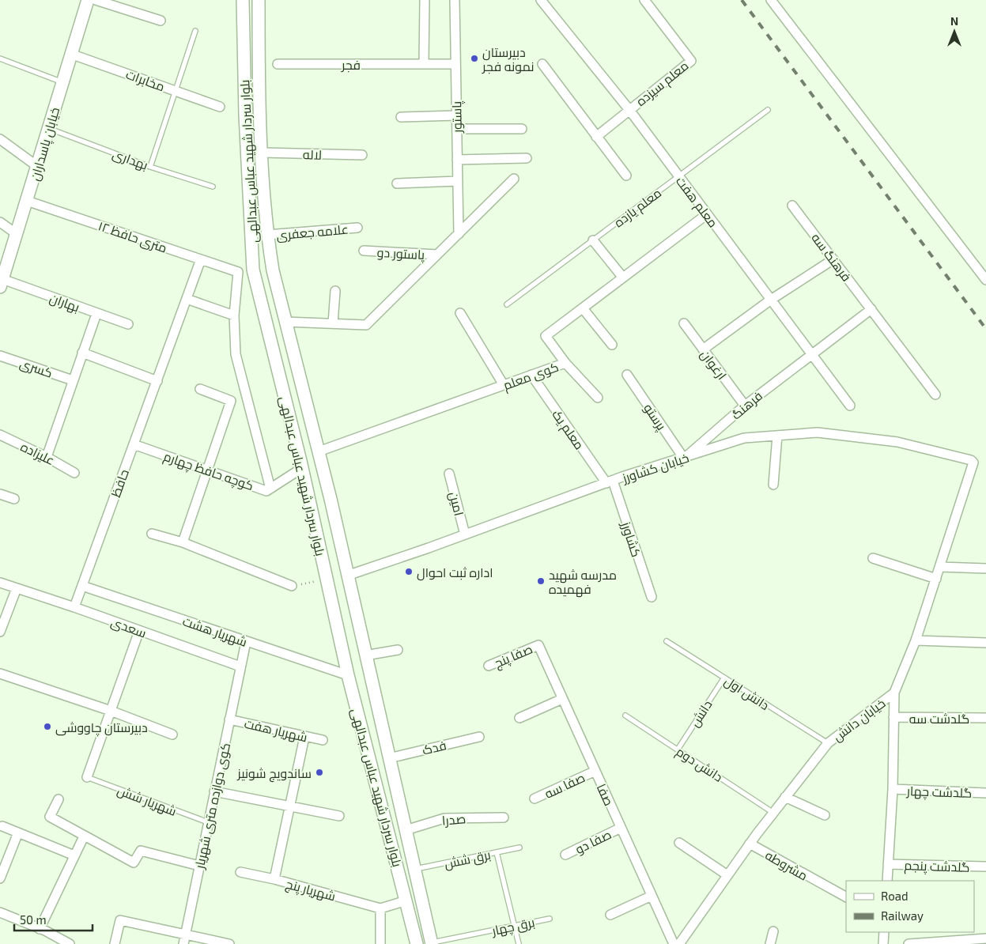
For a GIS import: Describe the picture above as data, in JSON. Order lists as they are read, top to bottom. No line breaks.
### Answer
{"streets":{"street":["فجر","مخابرات","معلم سیزده","پاستور","خیابان پاسداران","لاله","بلوار سردار شهید عباس عبدالهی","معلم هفت","علامه جعفری","۱۲ متری حافظ","پاستور دو","فرهنگ سه","بهاران","ارغوان","کسری","کوی معلم","فرهنگ","پرستو","معلم یک","علیزاده","خیابان کشاورز","کوچه حافظ چهارم","حافظ","امین","کشاورز","سعدی","شهریار هشت","صفا پنج","گلدشت سه","خیابان دانش","شهریار هفت","فدک","صفا سه","گلدشت چهار","صفا","کوی دوازده متری شهریار","صدرا","صفا دو","مشروطه","گلدشت پنجم","شهریار پنج"],"lane":["بهداری","معلم یازده","دانش اول","دانش","دانش دوم","شهریار شش","برق شش","برق چهار"]},"crossings":[["فجر","پاستور"],["مخابرات","خیابان پاسداران"],["معلم سیزده","معلم هفت"],["خیابان پاسداران","بهداری"],["خیابان پاسداران","۱۲ متری حافظ"],["خیابان پاسداران","بهاران"],["لاله","بلوار سردار شهید عباس عبدالهی"],["بلوار سردار شهید عباس عبدالهی","علامه جعفری"],["بلوار سردار شهید عباس عبدالهی","کوی معلم"],["بلوار سردار شهید عباس عبدالهی","خیابان کشاورز"],["بلوار سردار شهید عباس عبدالهی","کوچه حافظ چهارم"],["بلوار سردار شهید عباس عبدالهی","شهریار هشت"],["بلوار سردار شهید عباس عبدالهی","فدک"],["بلوار سردار شهید عباس عبدالهی","صدرا"],["بلوار سردار شهید عباس عبدالهی","برق شش"],["بلوار سردار شهید عباس عبدالهی","برق چهار"],["معلم هفت","معلم یازده"],["معلم هفت","کوی معلم"],["معلم هفت","فرهنگ"],["۱۲ متری حافظ","حافظ"],["ارغوان","فرهنگ"],["کوی معلم","معلم یک"],["فرهنگ","پرستو"],["فرهنگ","خیابان کشاورز"],["پرستو","خیابان کشاورز"],["معلم یک","خیابان کشاورز"],["معلم یک","کشاورز"],["خیابان کشاورز","امین"],["خیابان کشاورز","کشاورز"],["خیابان کشاورز","خیابان دانش"],["کوچه حافظ چهارم","حافظ"],["حافظ","سعدی"],["حافظ","شهریار هشت"],["سعدی","کوی دوازده متری شهریار"],["شهریار هشت","کوی دوازده متری شهریار"],["صفا پنج","صفا"],["دانش اول","دانش"],["دانش اول","خیابان دانش"],["دانش","دانش دوم"],["خیابان دانش","دانش دوم"],["خیابان دانش","مشروطه"],["شهریار هفت","کوی دوازده متری شهریار"],["صفا سه","صفا"],["صفا","صفا دو"],["شهریار شش","کوی دوازده متری شهریار"]],"places":["دبیرستان نمونه فجر","اداره ثبت احوال","مدرسه شهید فهمیده","دبیرستان چاووشی","ساندویچ شونیز"],"legend":["Road","Railway"],"scale_bar":"50 m","north":"top"}
